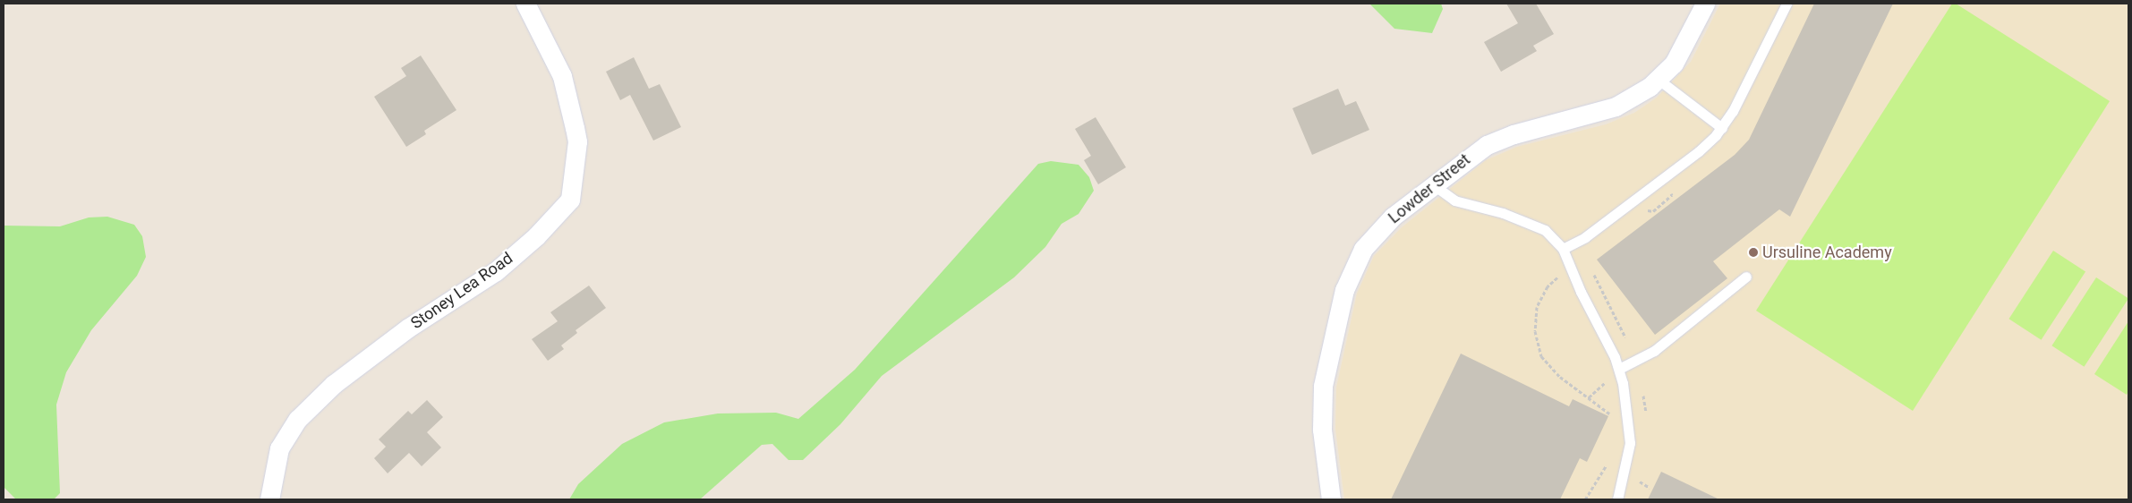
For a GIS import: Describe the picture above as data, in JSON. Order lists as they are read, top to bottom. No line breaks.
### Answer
{"streets":{"street":["Lowder Street","Stoney Lea Road"]},"places":["Ursuline Academy"]}
